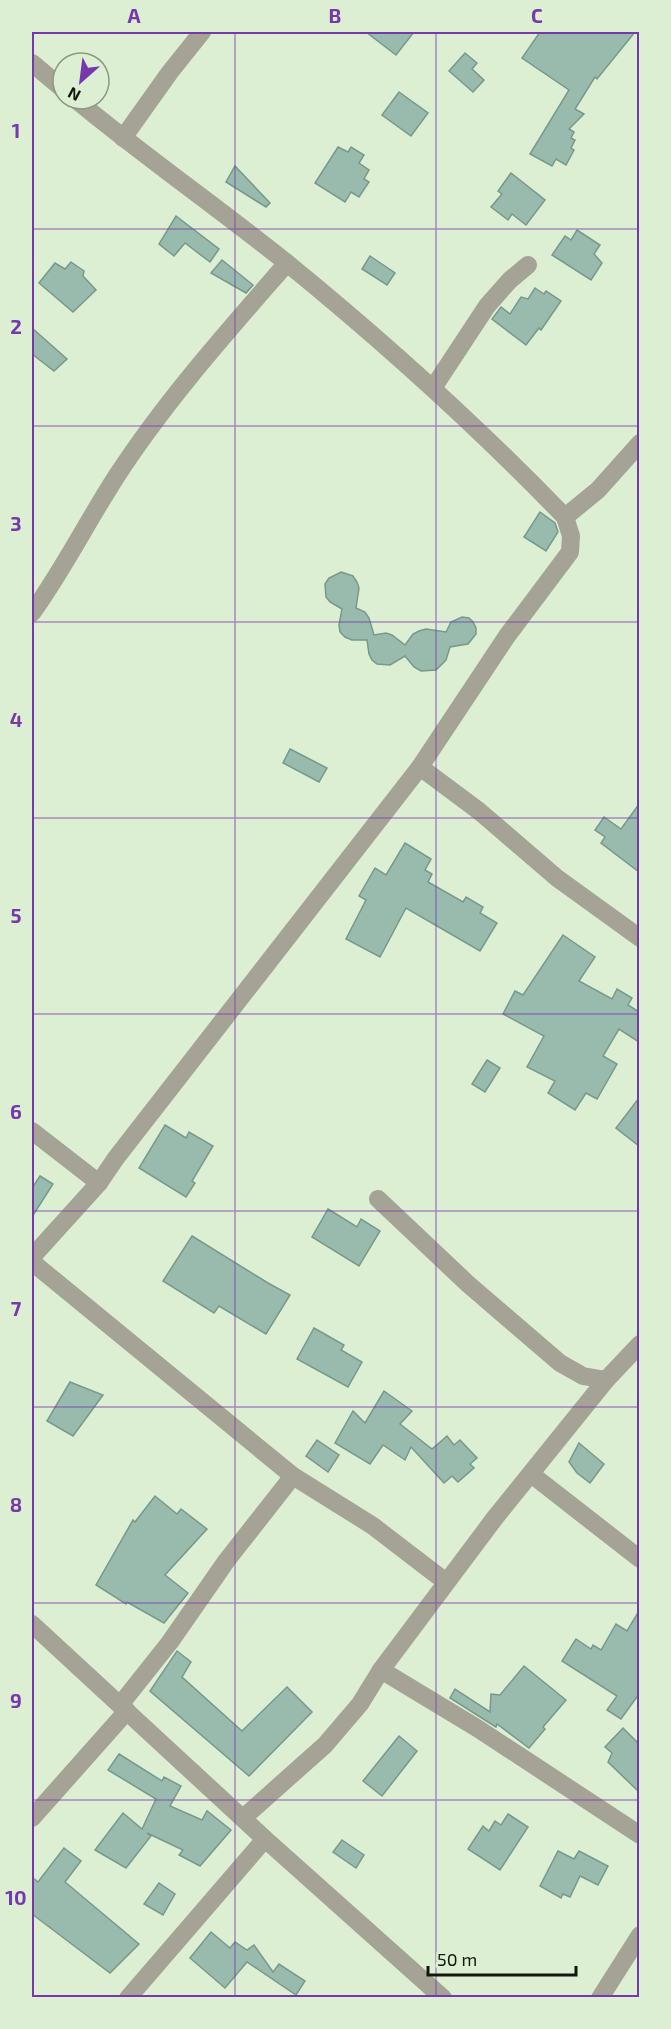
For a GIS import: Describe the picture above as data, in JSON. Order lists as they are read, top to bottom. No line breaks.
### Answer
{"scale_bar":"50 m","north":"bottom left","grid":{"columns":["A","B","C"],"rows":["1","2","3","4","5","6","7","8","9","10"]}}
